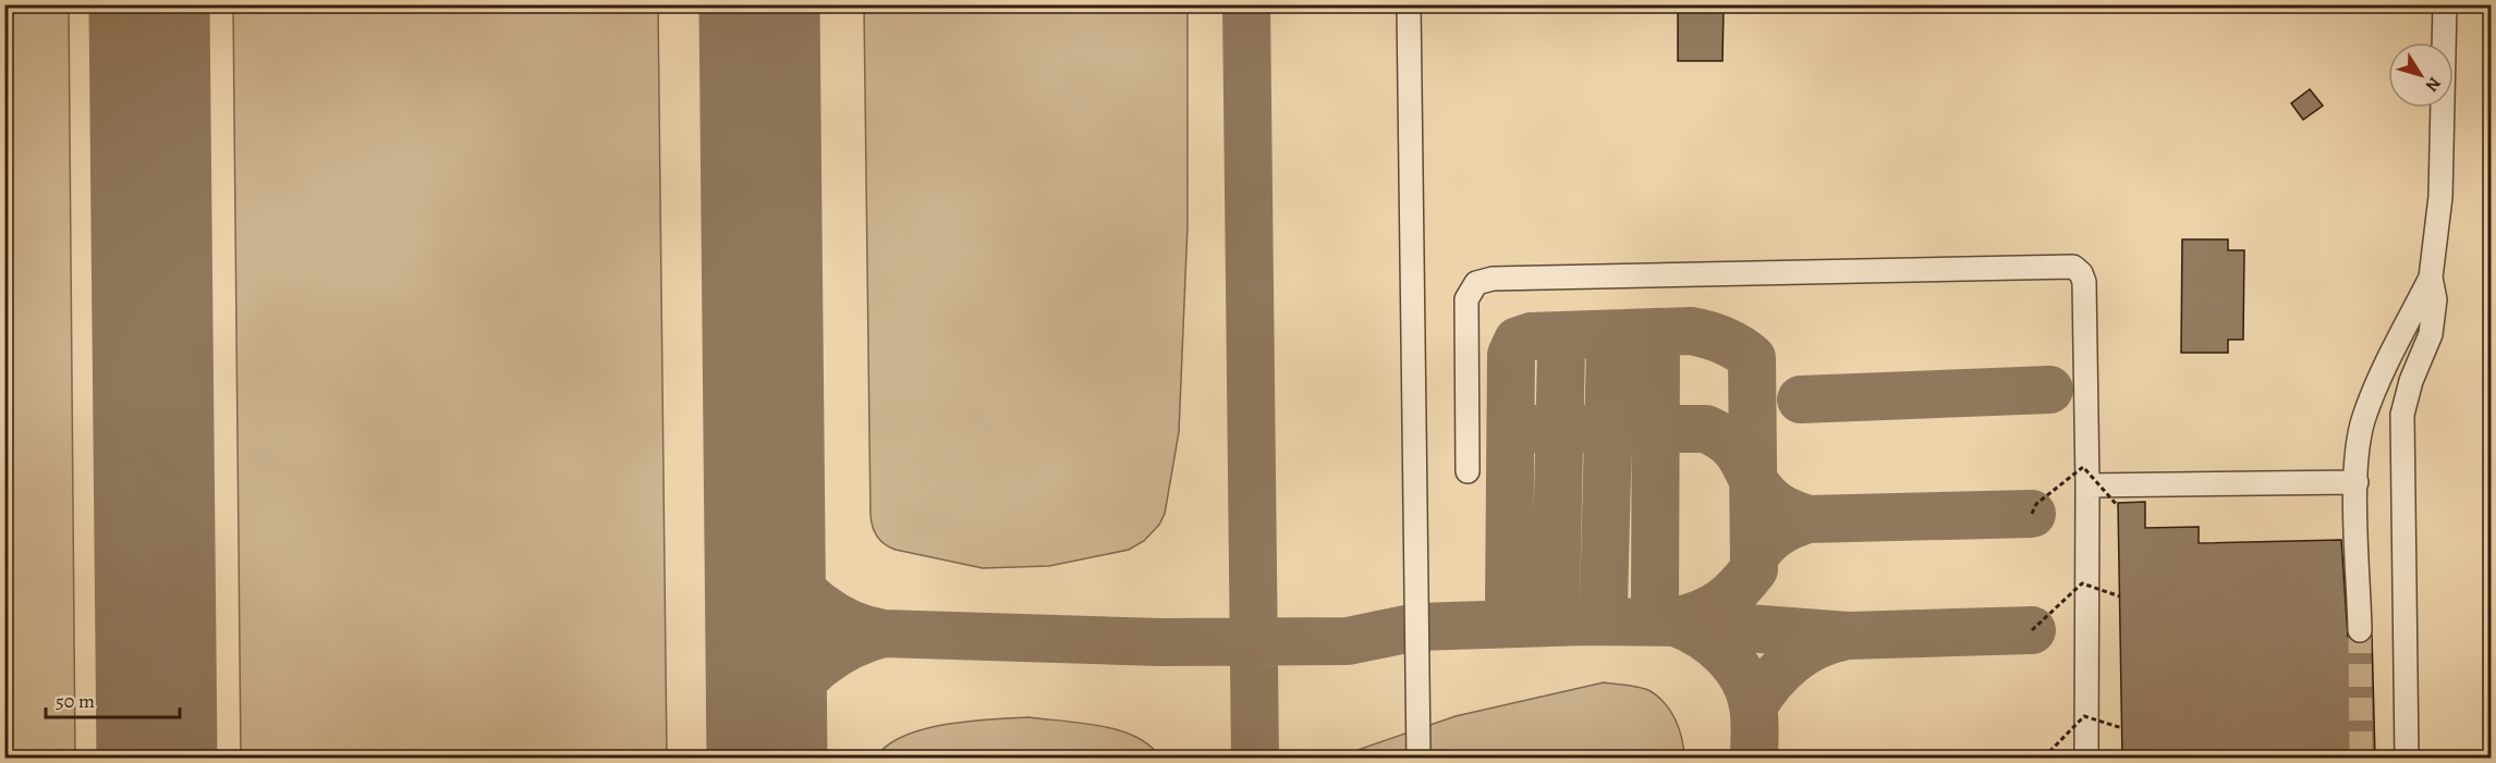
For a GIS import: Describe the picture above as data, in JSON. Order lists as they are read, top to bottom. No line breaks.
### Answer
{"scale_bar":"50 m","north":"bottom right"}
